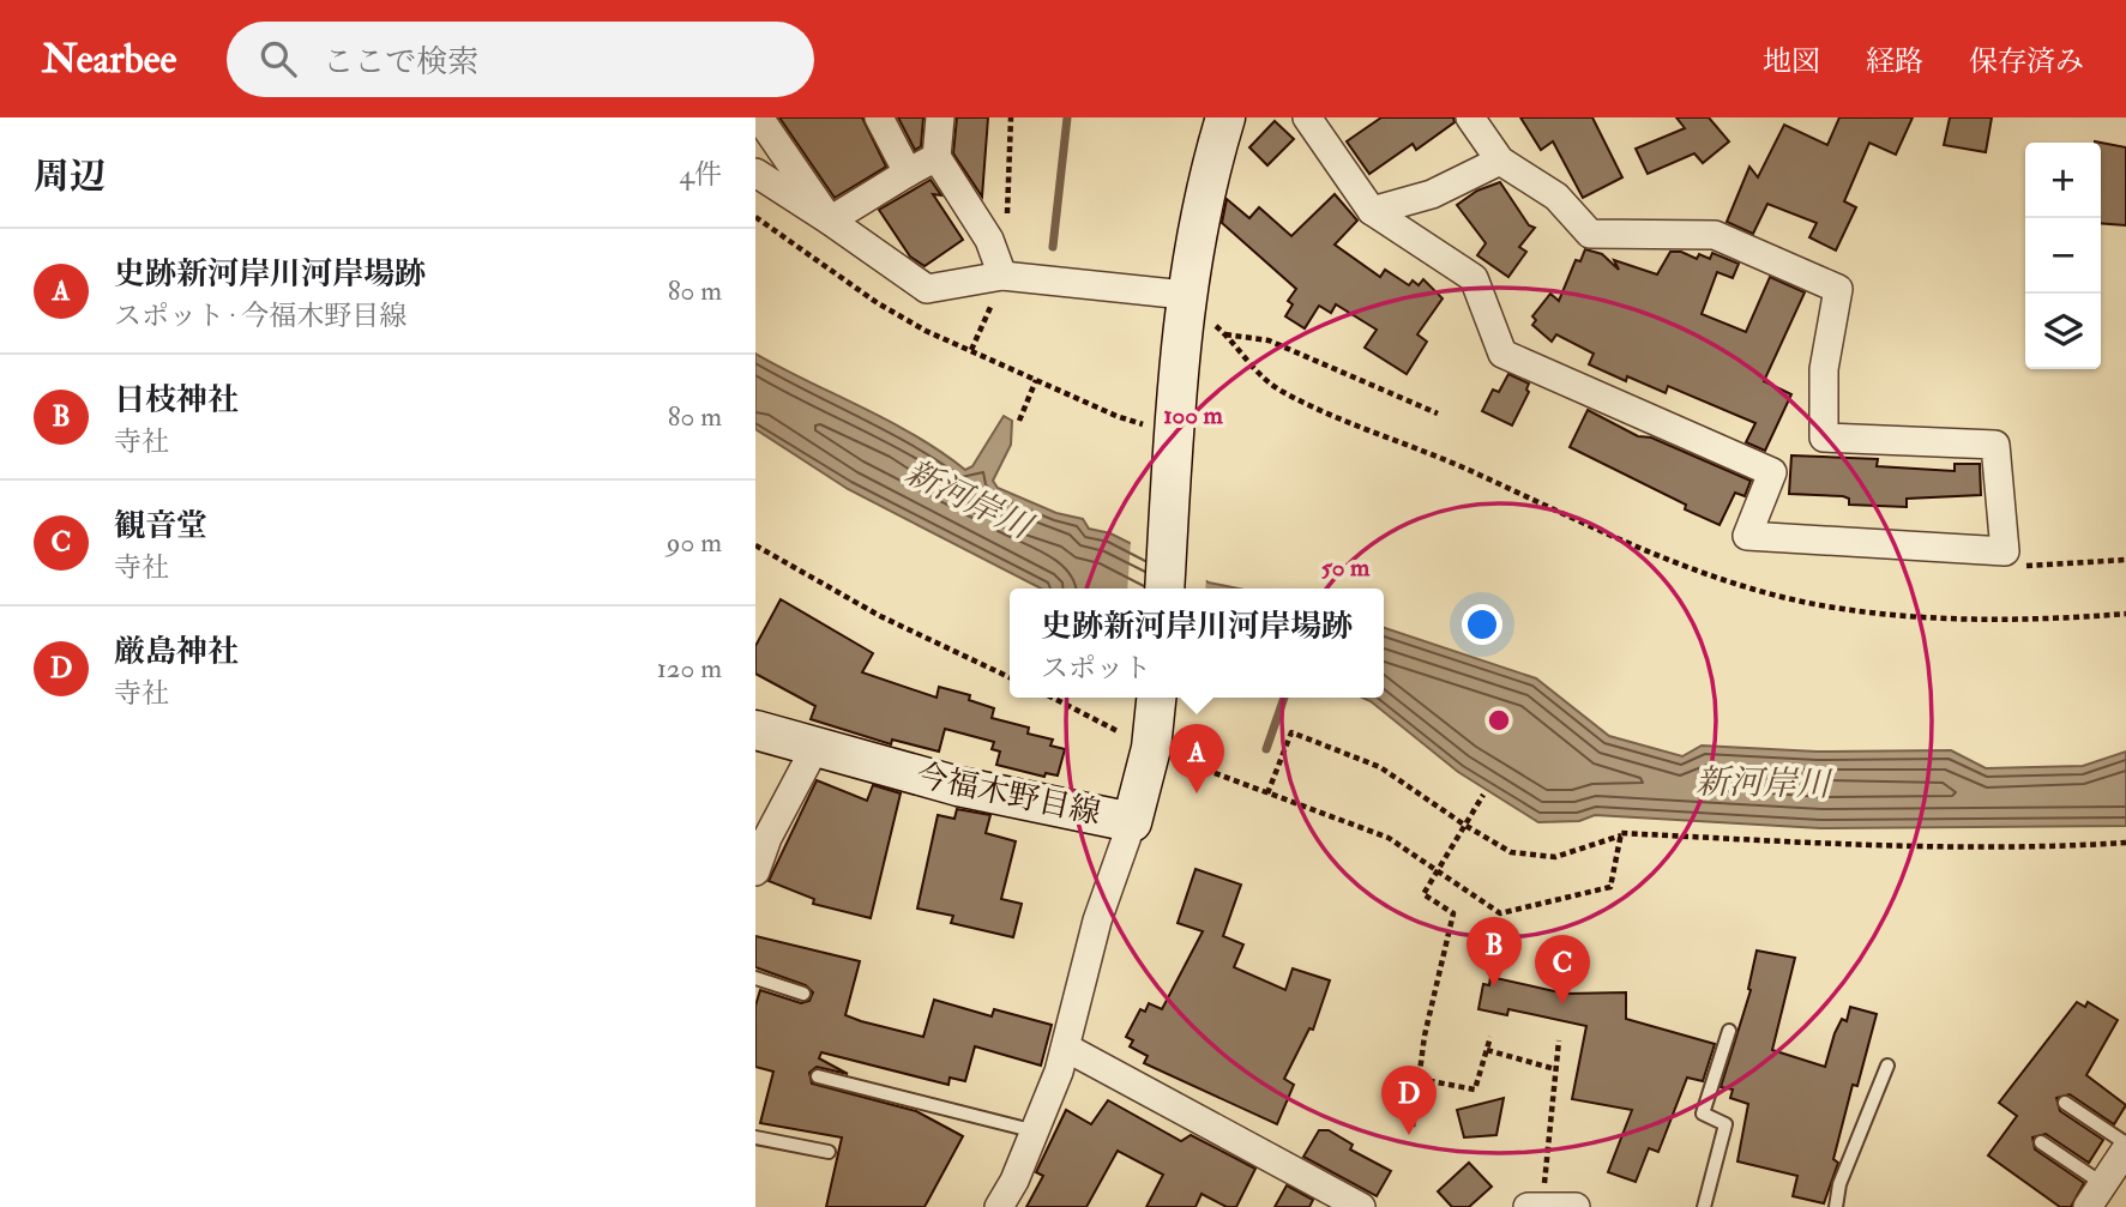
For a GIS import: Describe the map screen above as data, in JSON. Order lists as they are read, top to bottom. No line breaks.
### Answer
{"streets":{"main road":["今福木野目線"]},"water":["新河岸川"],"page":{"header":"Nearbee","search":"ここで検索","nav":["地図","経路","保存済み"],"heading":["周辺","4件"],"map_buttons":["+","−"],"list":[{"mark":"A","name":"史跡新河岸川河岸場跡","note":"スポット · 今福木野目線","value":"80 m"},{"mark":"B","name":"日枝神社","note":"寺社","value":"80 m"},{"mark":"C","name":"観音堂","note":"寺社","value":"90 m"},{"mark":"D","name":"厳島神社","note":"寺社","value":"120 m"}],"popup":["史跡新河岸川河岸場跡","スポット"],"pins":["A","B","C","D"]},"rings":["100 m","50 m"]}
